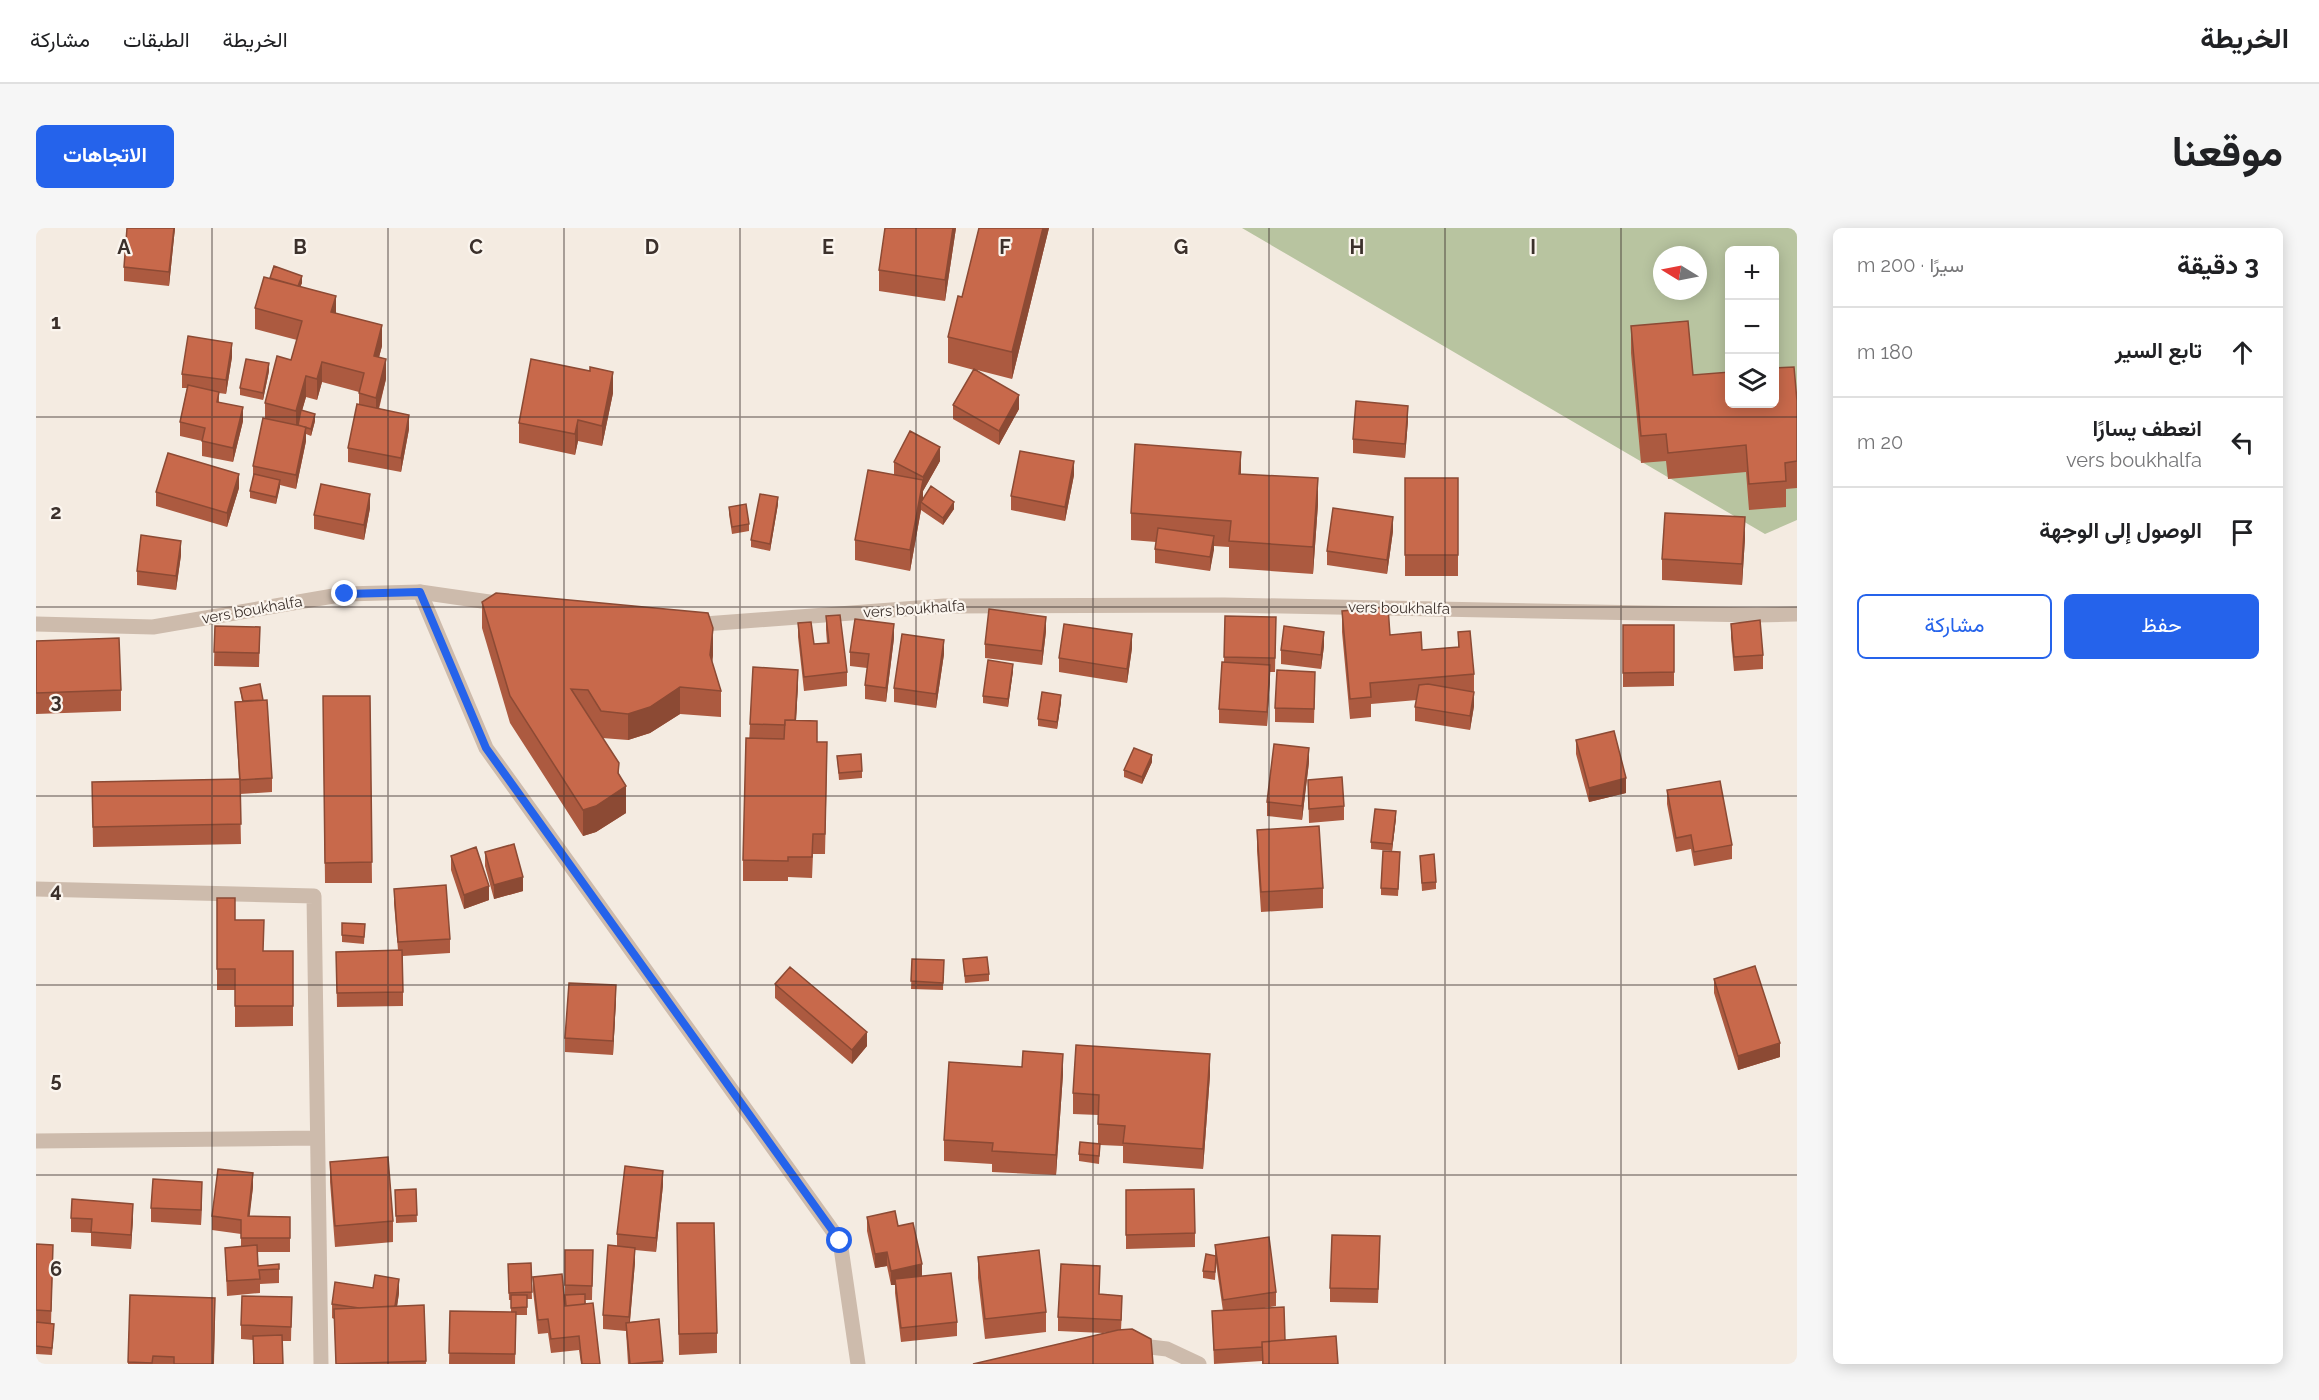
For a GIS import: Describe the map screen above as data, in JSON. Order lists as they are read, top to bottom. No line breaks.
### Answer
{"streets":{"street":["vers boukhalfa"]},"north":"left","page":{"header":"الخريطة","nav":["الخريطة","الطبقات","مشاركة"],"title":"موقعنا","buttons":["الاتجاهات",["حفظ","مشاركة"]],"heading":["3 دقيقة","سيرًا · 200 m"],"map_buttons":["+","−"],"list":[["تابع السير","180 m"],["انعطف يسارًا","vers boukhalfa","20 m"],"الوصول إلى الوجهة"]},"grid":{"columns":["A","B","C","D","E","F","G","H","I"],"rows":["1","2","3","4","5","6"]}}
